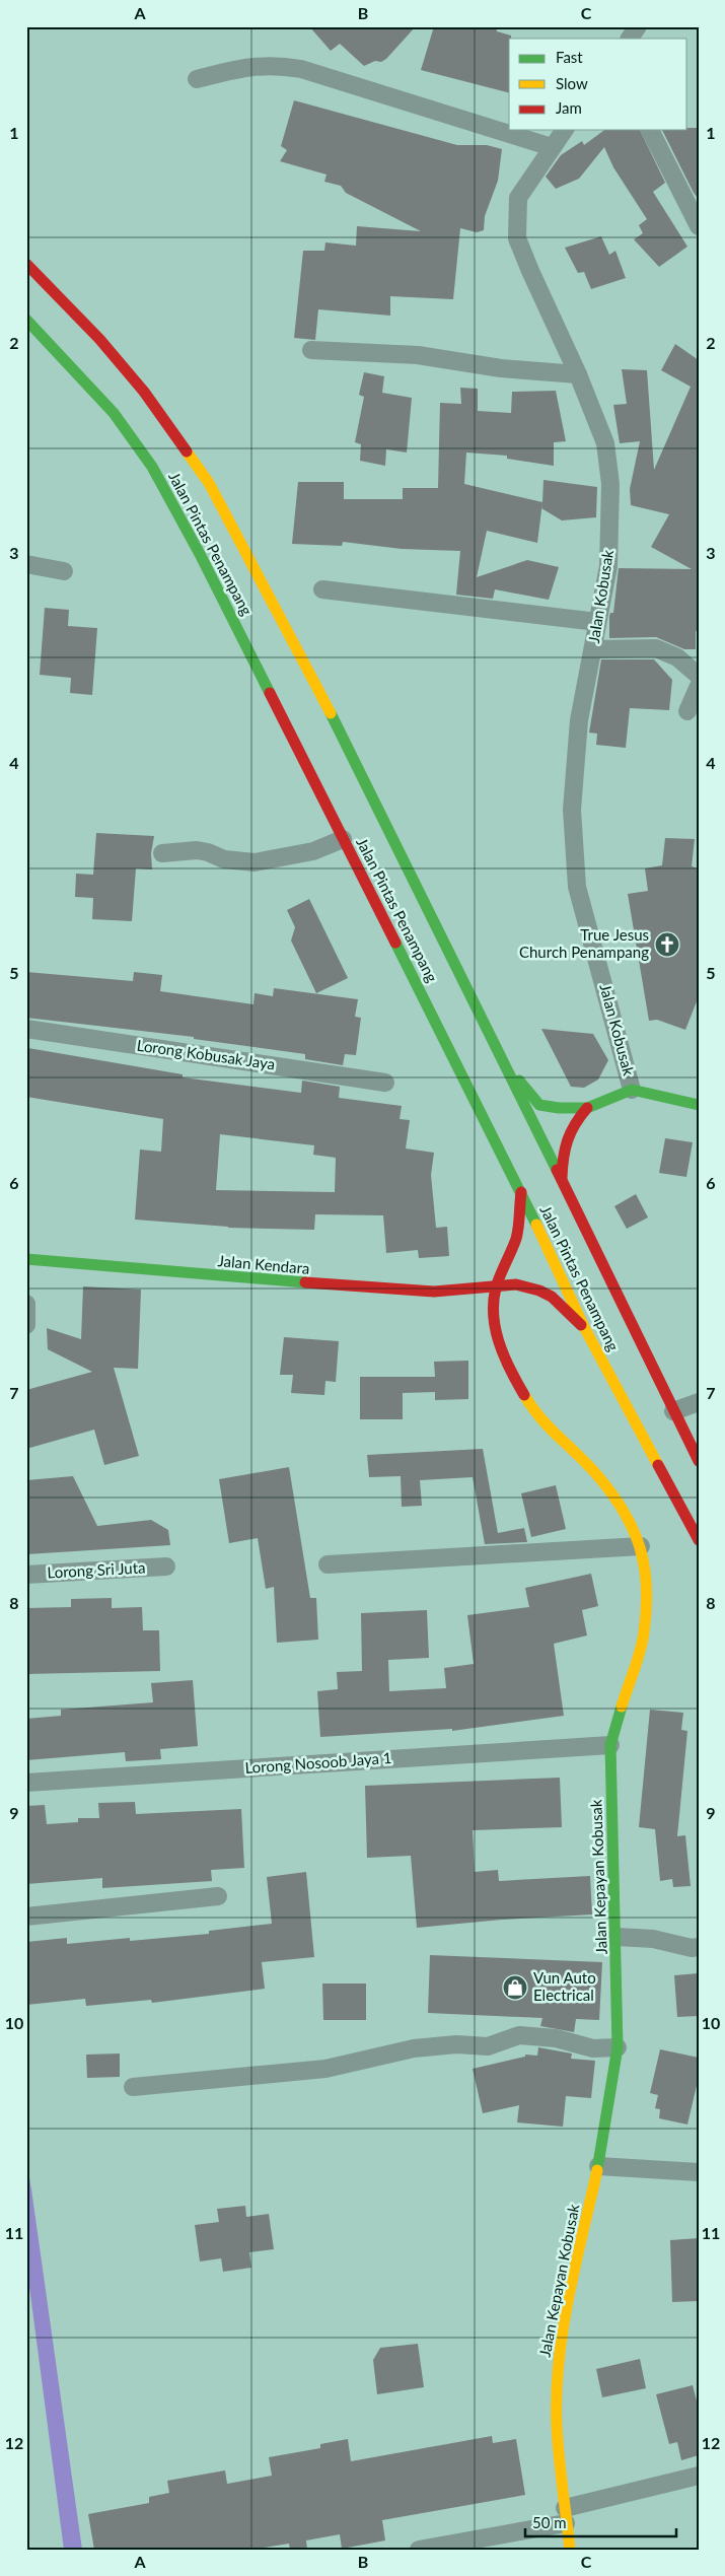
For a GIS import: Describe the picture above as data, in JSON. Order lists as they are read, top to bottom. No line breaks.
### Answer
{"streets":{"main road":["Jalan Pintas Penampang","Jalan Kendara","Jalan Kepayan Kobusak"],"street":["Jalan Kobusak","Lorong Kobusak Jaya","Lorong Sri Juta","Lorong Nosoob Jaya 1"]},"crossings":[["Jalan Pintas Penampang","Jalan Kepayan Kobusak"],["Jalan Kendara","Jalan Kepayan Kobusak"],["Lorong Nosoob Jaya 1","Jalan Kepayan Kobusak"]],"places":{"church":["True Jesus Church Penampang"],"shop":["Vun Auto Electrical"]},"legend":["Fast","Slow","Jam"],"scale_bar":"50 m","grid":{"columns":["A","B","C"],"rows":["1","2","3","4","5","6","7","8","9","10","11","12"]}}
